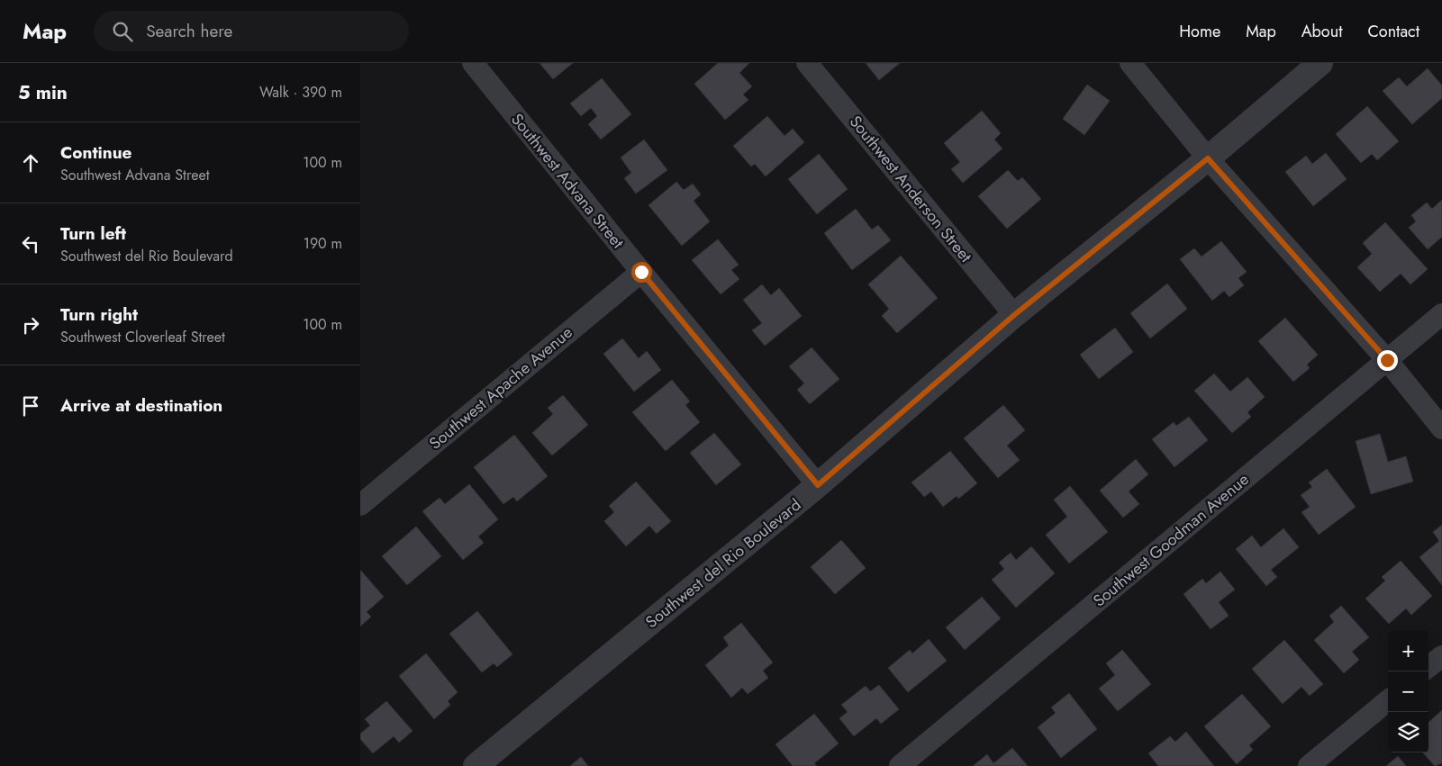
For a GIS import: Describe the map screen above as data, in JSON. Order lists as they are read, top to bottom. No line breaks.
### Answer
{"streets":{"street":["Southwest Advana Street","Southwest Anderson Street","Southwest Apache Avenue","Southwest Goodman Avenue","Southwest del Rio Boulevard"]},"crossings":[["Southwest Advana Street","Southwest Apache Avenue"],["Southwest Advana Street","Southwest del Rio Boulevard"],["Southwest Anderson Street","Southwest del Rio Boulevard"]],"page":{"header":"Map","search":"Search here","nav":["Home","Map","About","Contact"],"heading":["5 min","Walk · 390 m"],"list":[["Continue","Southwest Advana Street","100 m"],["Turn left","Southwest del Rio Boulevard","190 m"],["Turn right","Southwest Cloverleaf Street","100 m"],"Arrive at destination"],"map_buttons":["+","−"]}}
